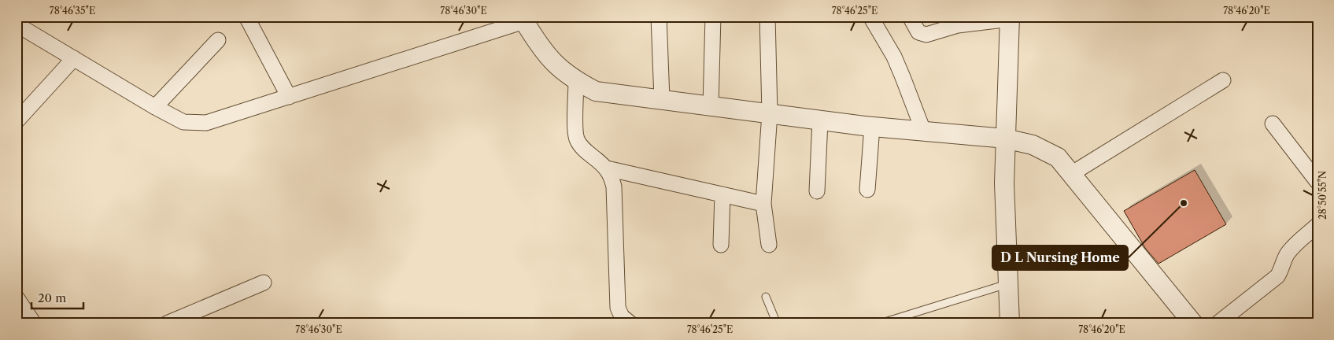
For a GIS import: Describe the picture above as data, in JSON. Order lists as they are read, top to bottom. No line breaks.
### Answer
{"places":["D L Nursing Home"],"scale_bar":"20 m","coordinates":["78°46'35\"E","78°46'30\"E","78°46'25\"E","78°46'20\"E","28°50'55\"N"]}
